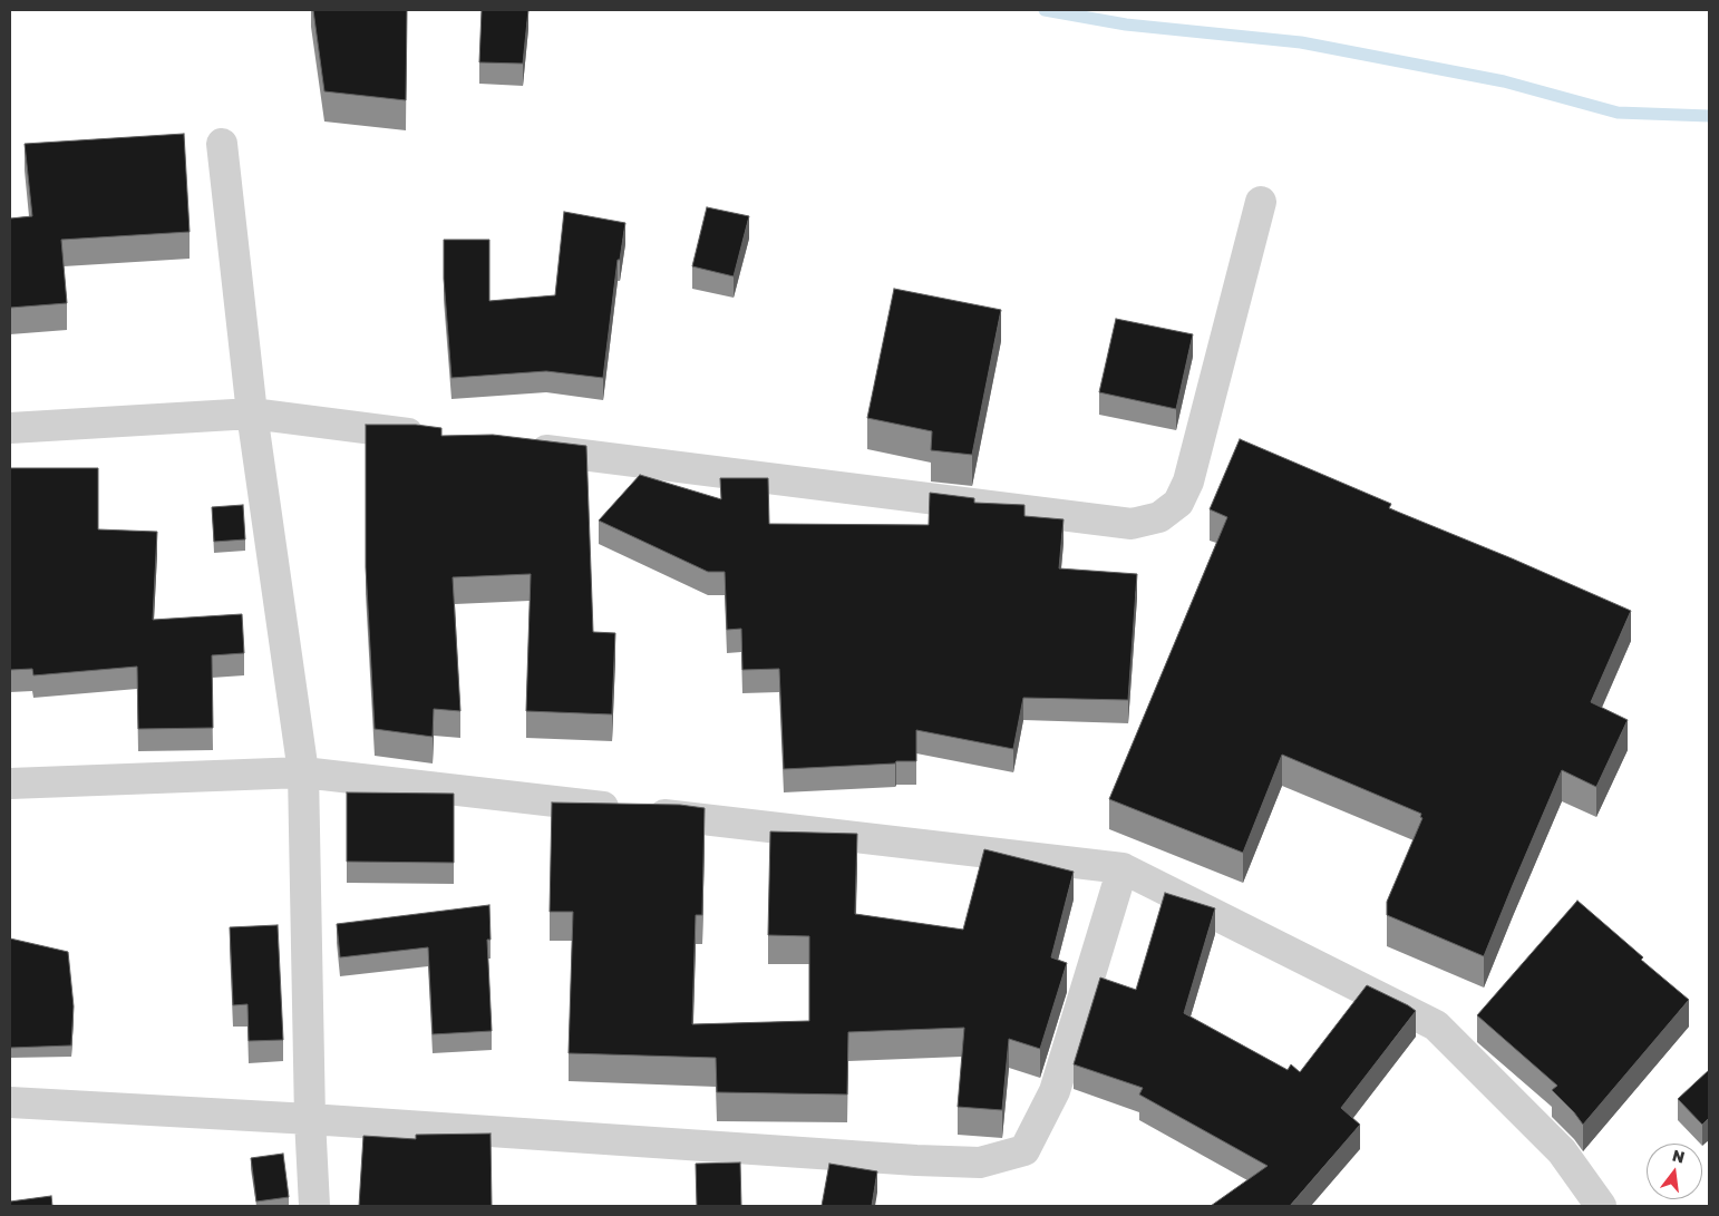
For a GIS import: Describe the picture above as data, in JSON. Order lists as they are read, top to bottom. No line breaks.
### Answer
{"north":"top"}
